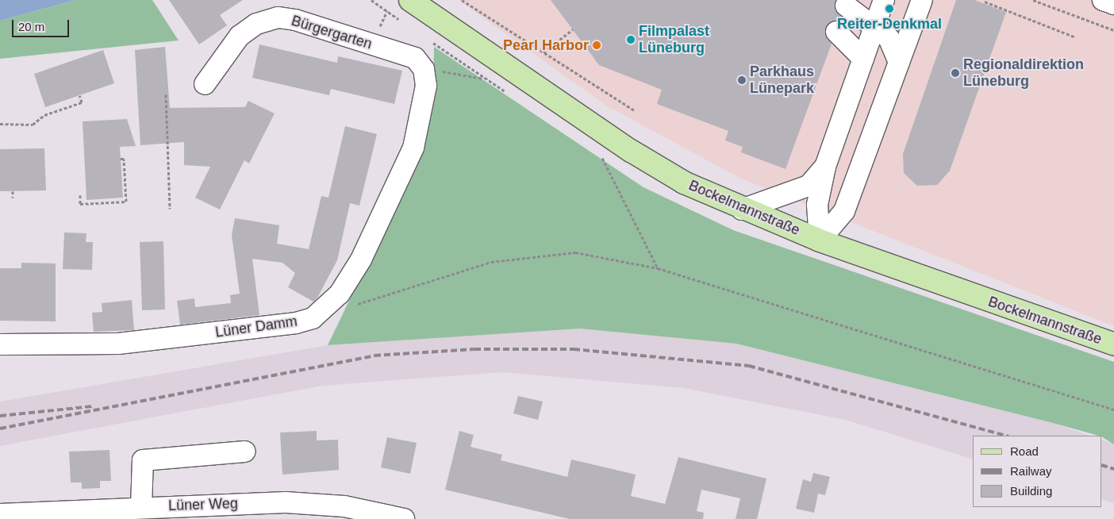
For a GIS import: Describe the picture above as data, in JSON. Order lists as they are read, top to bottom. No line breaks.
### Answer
{"streets":{"main road":["Bockelmannstraße"],"street":["Bürgergarten","Lüner Damm","Lüner Weg"]},"crossings":[["Bürgergarten","Lüner Damm"]],"places":["Reiter-Denkmal","Filmpalast Lüneburg","Pearl Harbor","Regionaldirektion Lüneburg","Parkhaus Lünepark"],"legend":["Road","Railway","Building"],"scale_bar":"20 m"}
